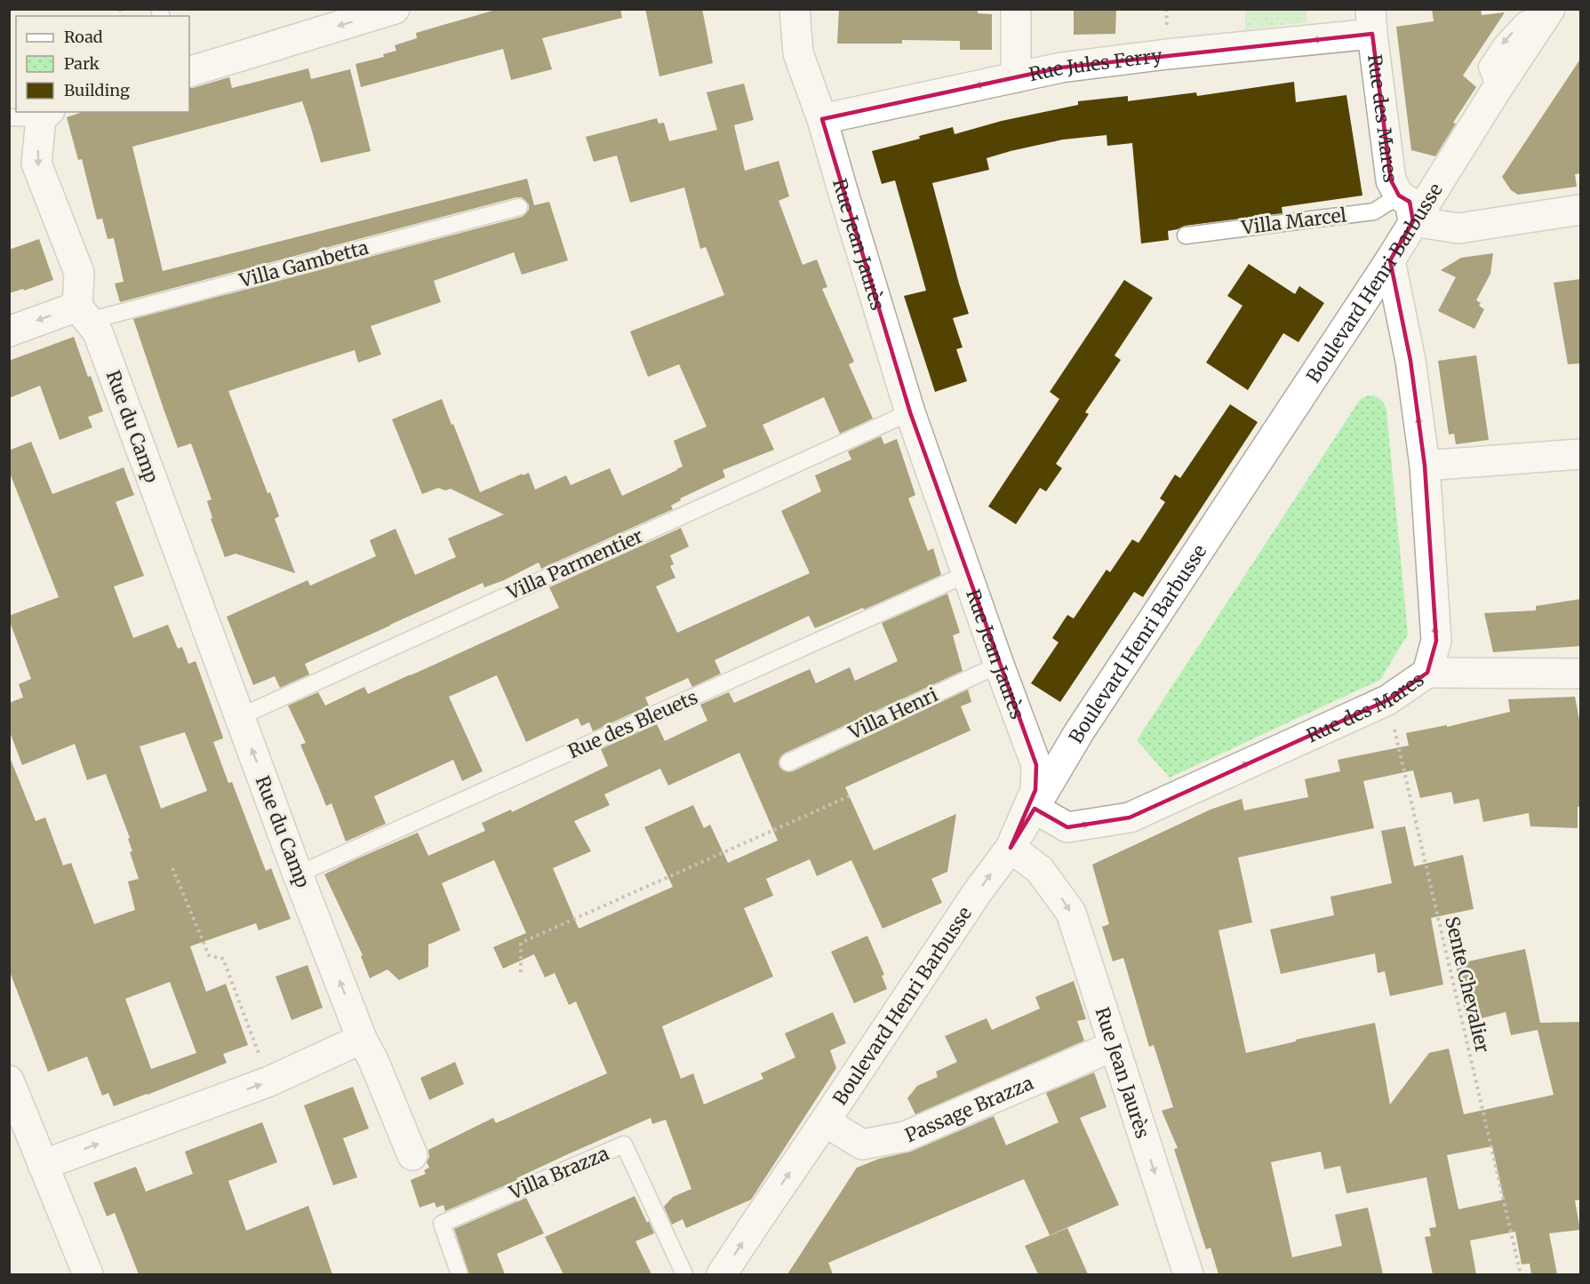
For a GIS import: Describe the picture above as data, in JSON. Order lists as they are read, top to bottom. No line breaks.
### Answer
{"streets":{"street":["Rue Jules Ferry","Rue des Mares","Rue Jean Jaurès","Boulevard Henri Barbusse","Rue du Camp","Passage Brazza"],"lane":["Villa Marcel","Villa Gambetta","Villa Parmentier","Villa Henri","Rue des Bleuets","Villa Brazza"],"path":["Sente Chevalier"]},"crossings":[["Rue Jules Ferry","Rue des Mares"],["Rue Jules Ferry","Rue Jean Jaurès"],["Rue des Mares","Villa Marcel"],["Rue des Mares","Boulevard Henri Barbusse"],["Rue des Mares","Sente Chevalier"],["Rue Jean Jaurès","Boulevard Henri Barbusse"],["Rue Jean Jaurès","Villa Parmentier"],["Rue Jean Jaurès","Villa Henri"],["Rue Jean Jaurès","Rue des Bleuets"],["Rue Jean Jaurès","Passage Brazza"],["Villa Gambetta","Rue du Camp"],["Boulevard Henri Barbusse","Passage Brazza"],["Rue du Camp","Villa Parmentier"],["Rue du Camp","Rue des Bleuets"]],"one_way":["Rue Jules Ferry","Rue du Camp"],"legend":["Road","Park","Building"]}
